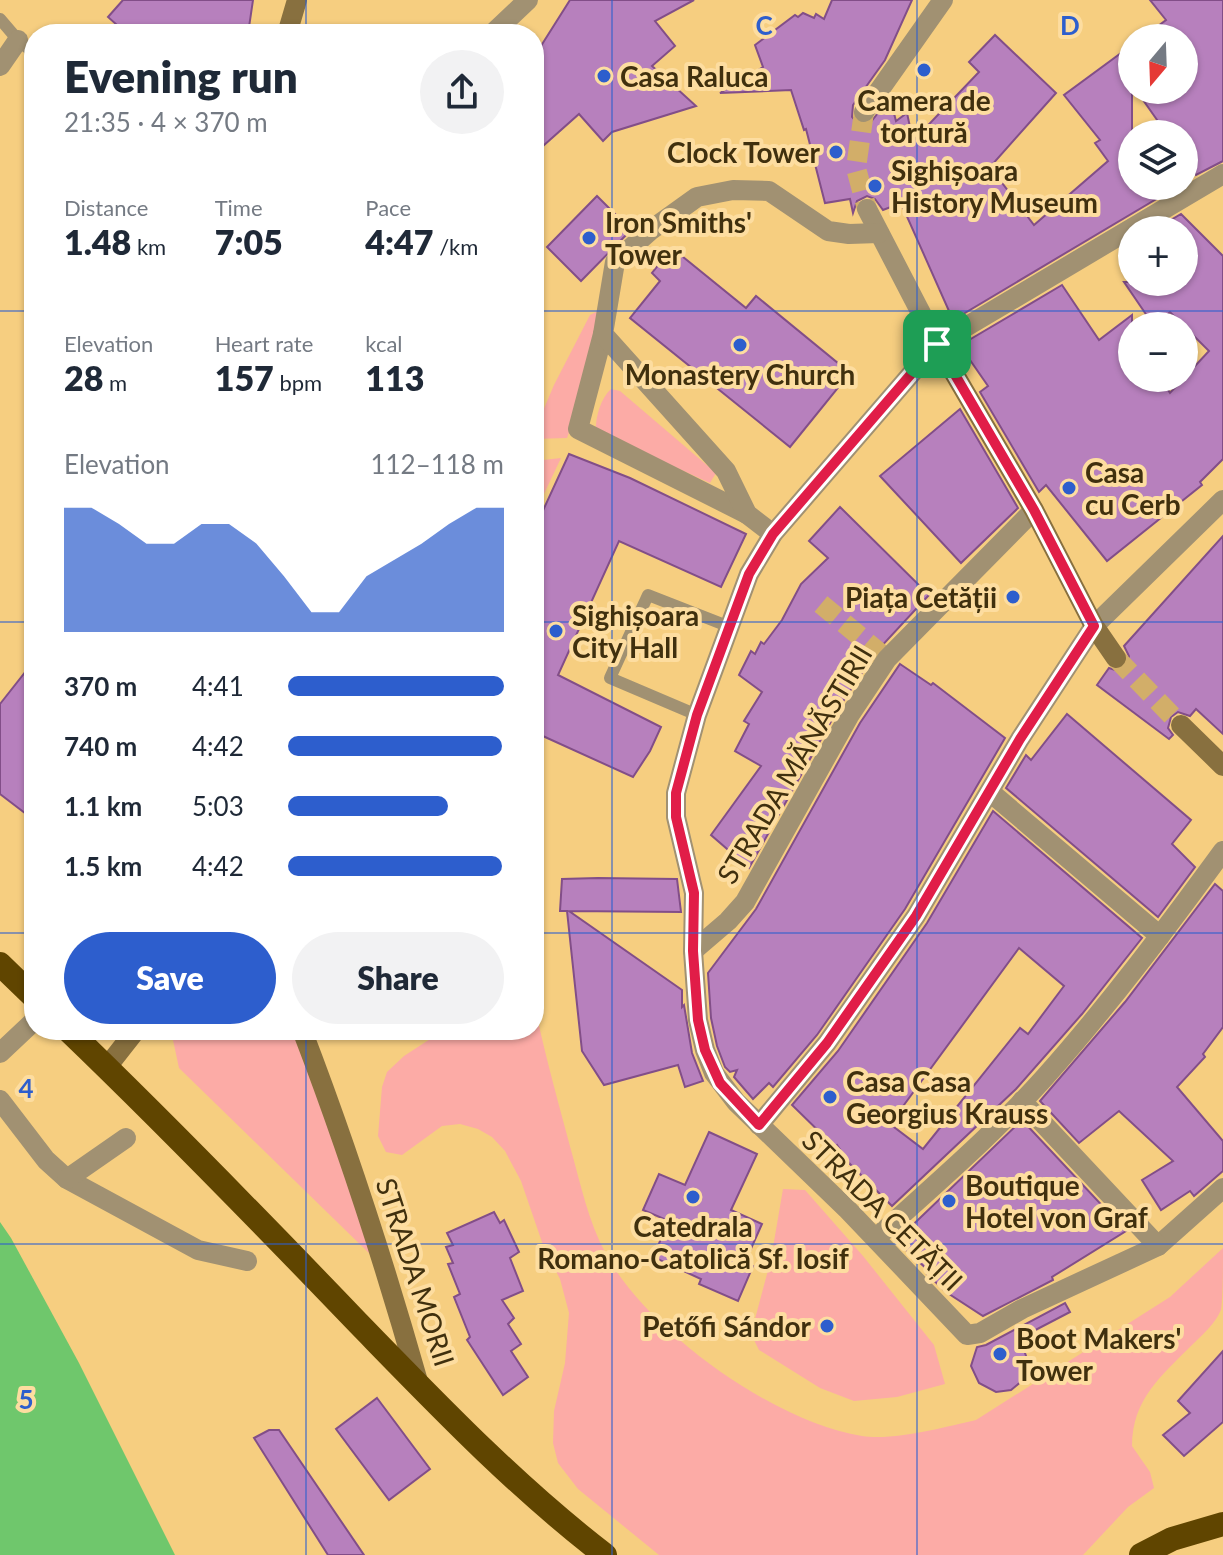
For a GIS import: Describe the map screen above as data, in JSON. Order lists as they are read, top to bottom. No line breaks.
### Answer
{"streets":{"highway":["STRADA MORII"],"street":["STRADA MĂNĂSTIRII","STRADA CETĂȚII"]},"places":["Camera de tortură","Casa Raluca","Clock Tower","Sighișoara History Museum","Iron Smiths' Tower","Monastery Church","Casa cu Cerb","Piața Cetății","Sighișoara City Hall","Casa Casa Georgius Krauss","Catedrala Romano-Catolică Sf. Iosif","Boutique Hotel von Graf","Petőfi Sándor","Boot Makers' Tower"],"north":"bottom","page":{"map_buttons":["+","−"],"heading":["Evening run","21:35 · 4 × 370 m"],"stats":[["Distance","1.48 km"],["Time","7:05"],["Pace","4:47 /km"],["Elevation","28 m"],["Heart rate","157 bpm"],["kcal","113"]],"chart":["Elevation","112–118 m"],"list":[{"name":"370 m","note":"4:41"},{"name":"740 m","note":"4:42"},{"name":"1.1 km","note":"5:03"},{"name":"1.5 km","note":"4:42"}],"buttons":["Save","Share"]},"grid":{"columns":["C","D"],"rows":["4","5"]}}
